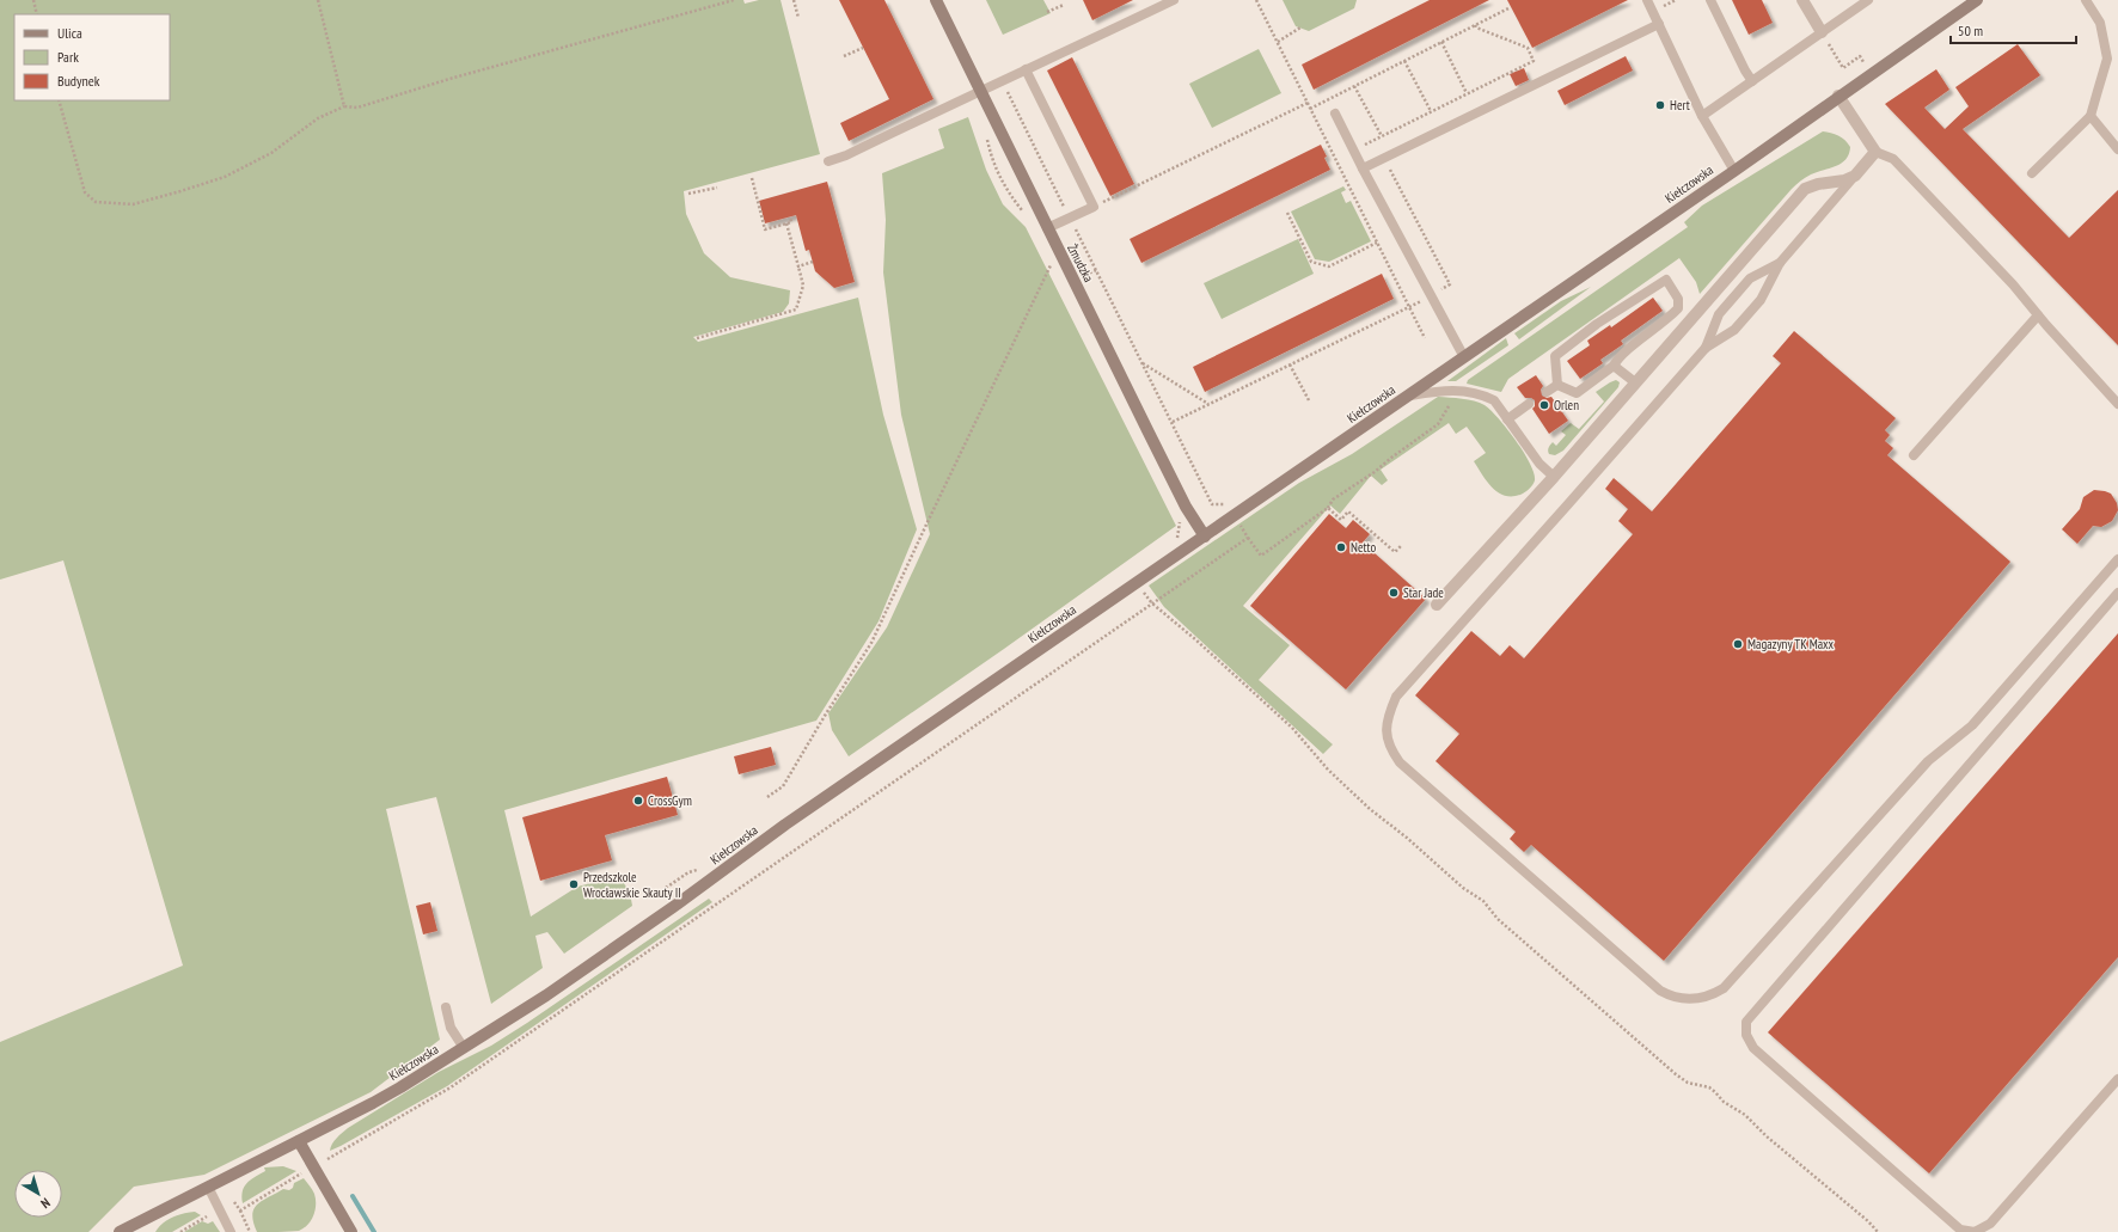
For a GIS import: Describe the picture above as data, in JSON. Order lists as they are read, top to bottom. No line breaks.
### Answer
{"streets":{"street":["Kiełczowska","Żmudzka"]},"crossings":[["Kiełczowska","Żmudzka"]],"places":["Hert","Orlen","Netto","Star Jade","Magazyny TK Maxx","CrossGym","Przedszkole Wrocławskie Skauty II"],"legend":["Ulica","Park","Budynek"],"scale_bar":"50 m","north":"bottom right"}
